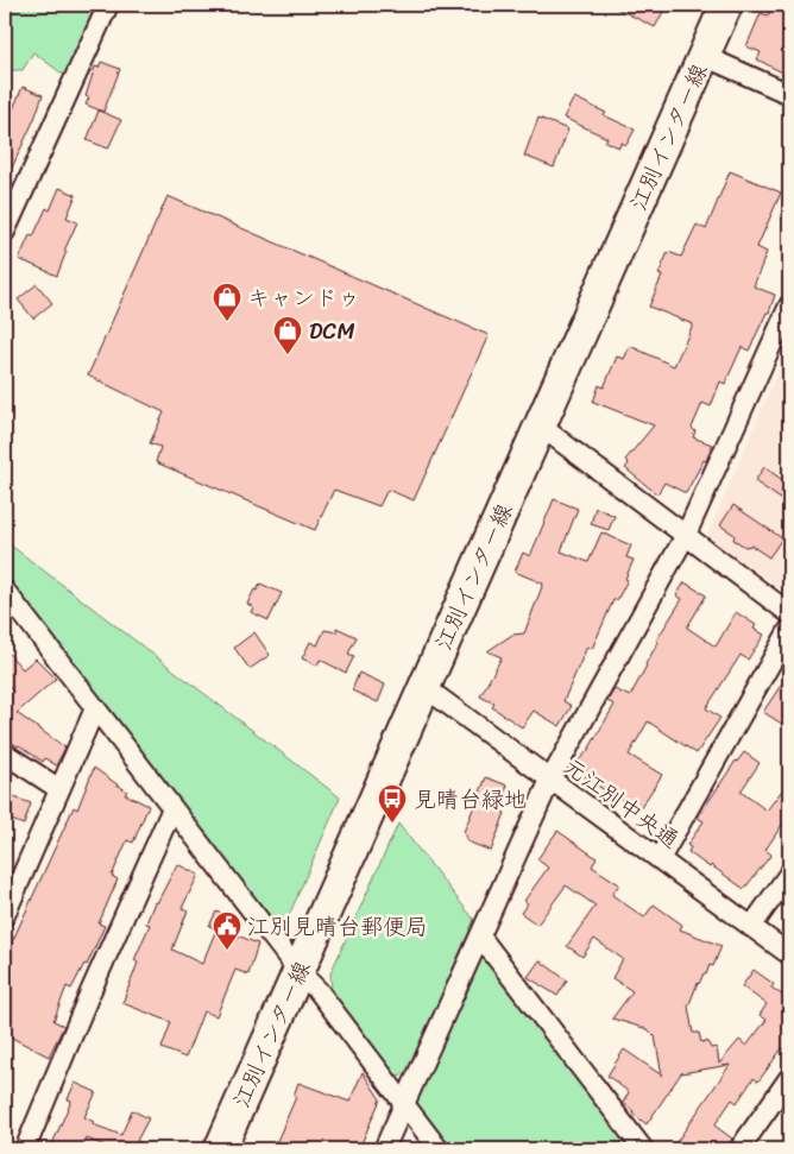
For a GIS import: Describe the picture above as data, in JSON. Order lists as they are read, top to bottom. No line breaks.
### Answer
{"streets":{"main road":["江別インター線"],"street":["元江別中央通"]},"crossings":[["江別インター線","元江別中央通"]],"places":{"shop":["キャンドゥ","DCM"],"bus stop":["見晴台緑地"],"public building":["江別見晴台郵便局"]}}
